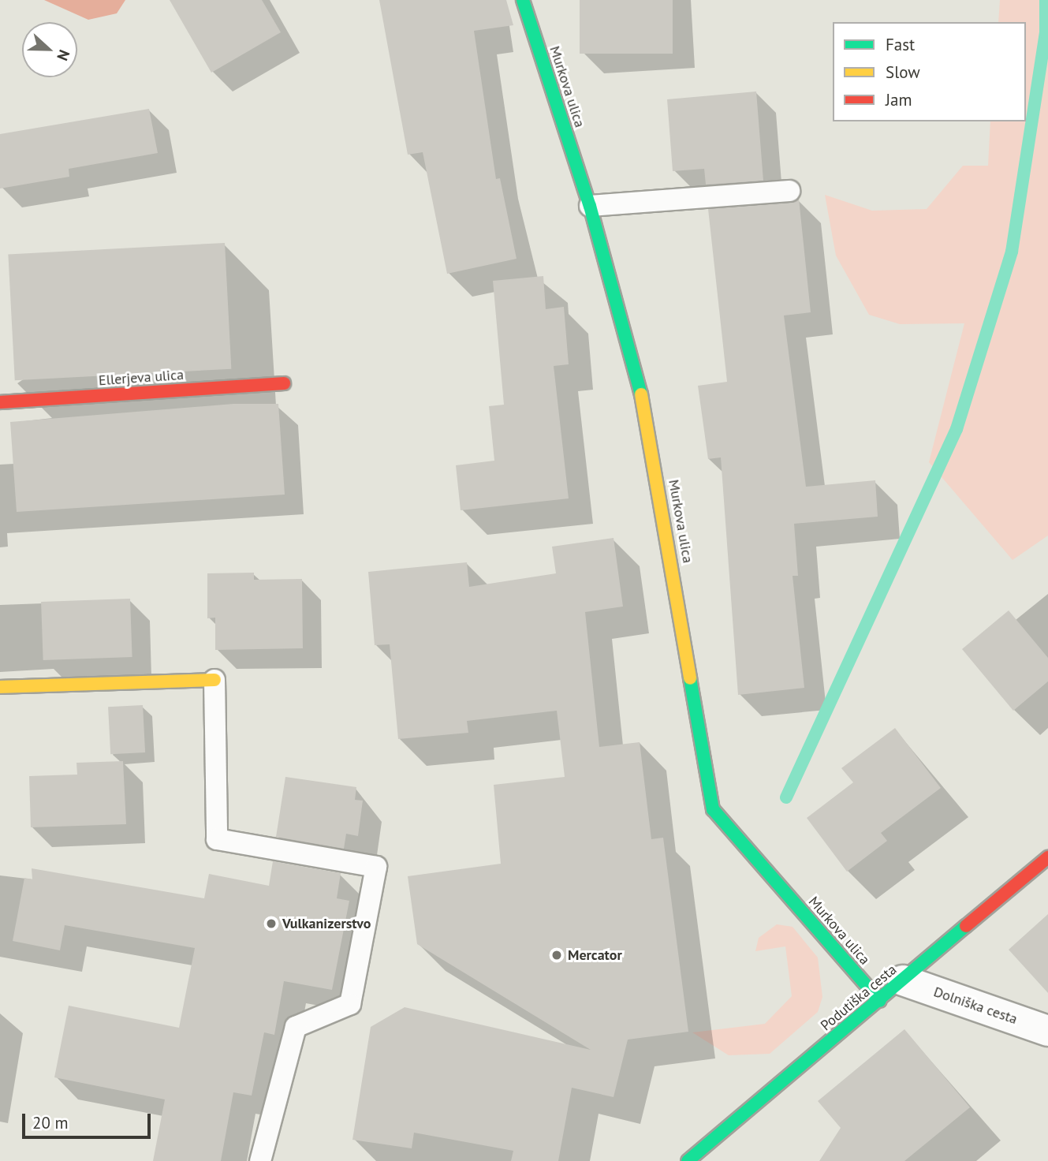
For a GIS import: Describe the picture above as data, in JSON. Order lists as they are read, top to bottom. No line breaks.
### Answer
{"streets":{"street":["Murkova ulica","Ellerjeva ulica","Podutiška cesta","Dolniška cesta"]},"crossings":[["Murkova ulica","Podutiška cesta"],["Podutiška cesta","Dolniška cesta"]],"places":["Vulkanizerstvo","Mercator"],"legend":["Fast","Slow","Jam"],"scale_bar":"20 m","north":"right"}
